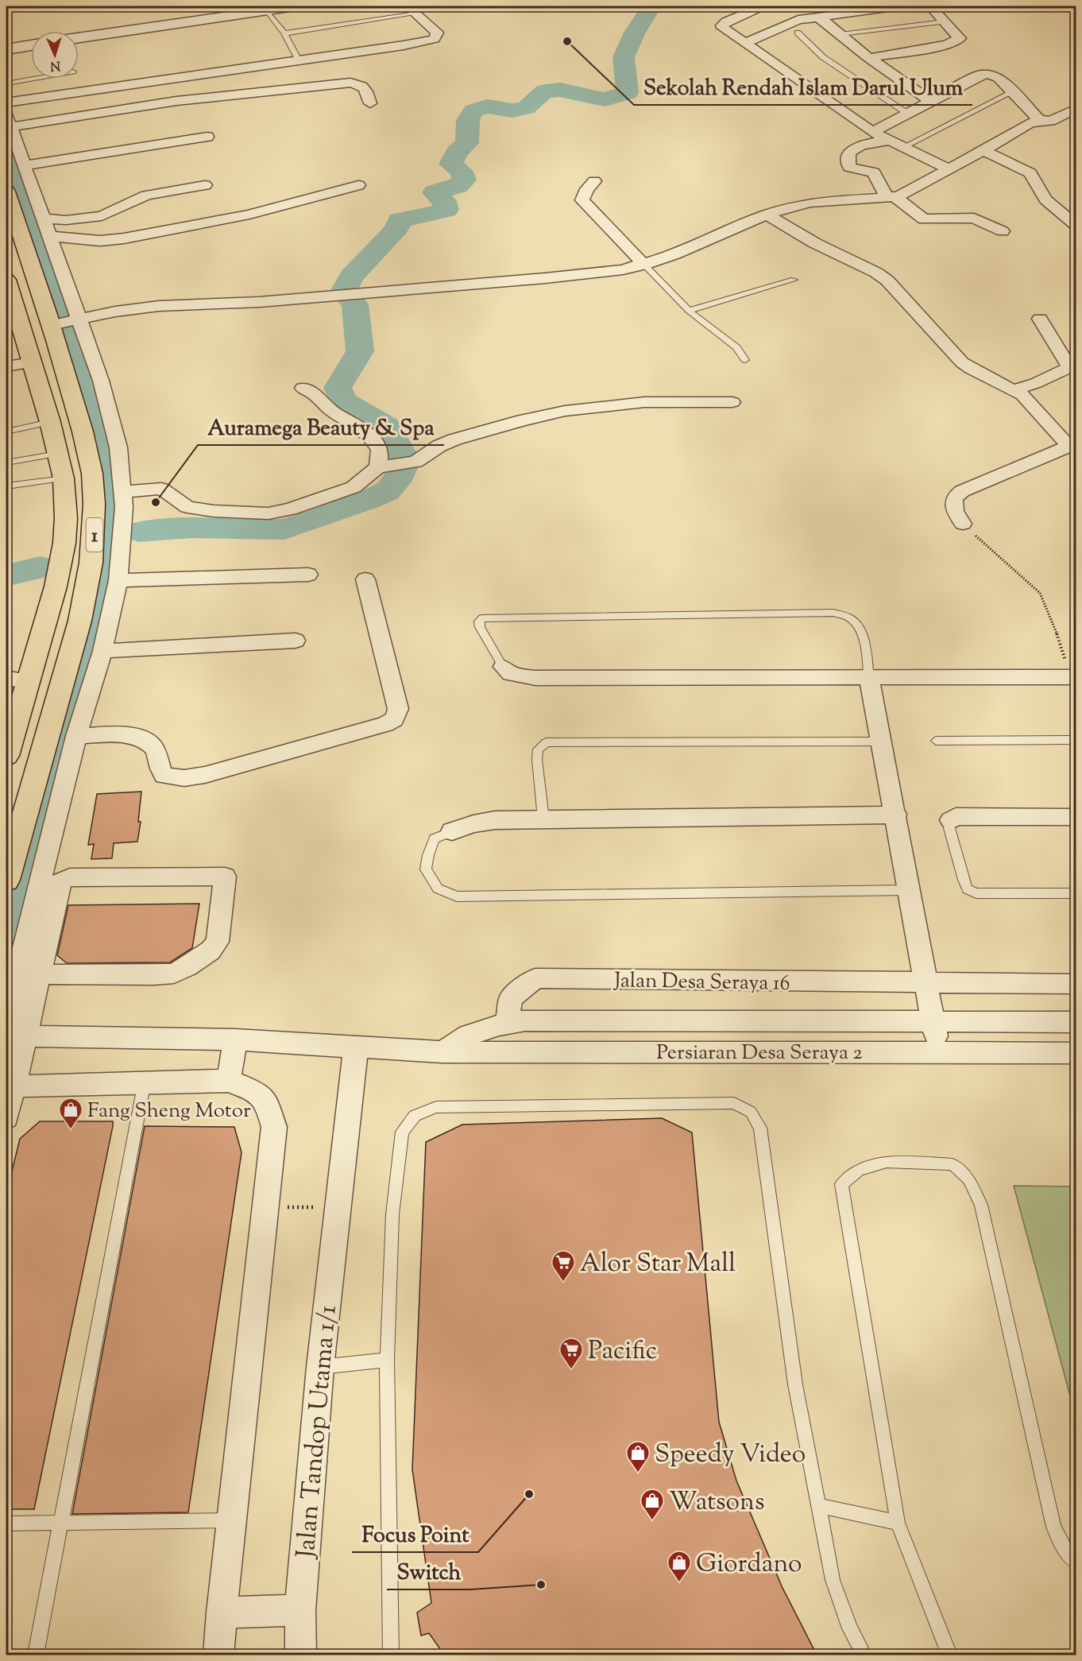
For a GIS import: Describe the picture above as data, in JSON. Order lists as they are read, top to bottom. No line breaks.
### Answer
{"streets":{"main road":["1"],"street":["Jalan Desa Seraya 16","Persiaran Desa Seraya 2","Jalan Tandop Utama 1/1"]},"crossings":[["Jalan Desa Seraya 16","Persiaran Desa Seraya 2"],["Persiaran Desa Seraya 2","Jalan Tandop Utama 1/1"]],"places":{"other":["Sekolah Rendah Islam Darul Ulum","Auramega Beauty & Spa","Focus Point","Switch"],"shop":["Fang Sheng Motor","Speedy Video","Watsons","Giordano"],"supermarket":["Alor Star Mall","Pacific"]},"north":"bottom"}
